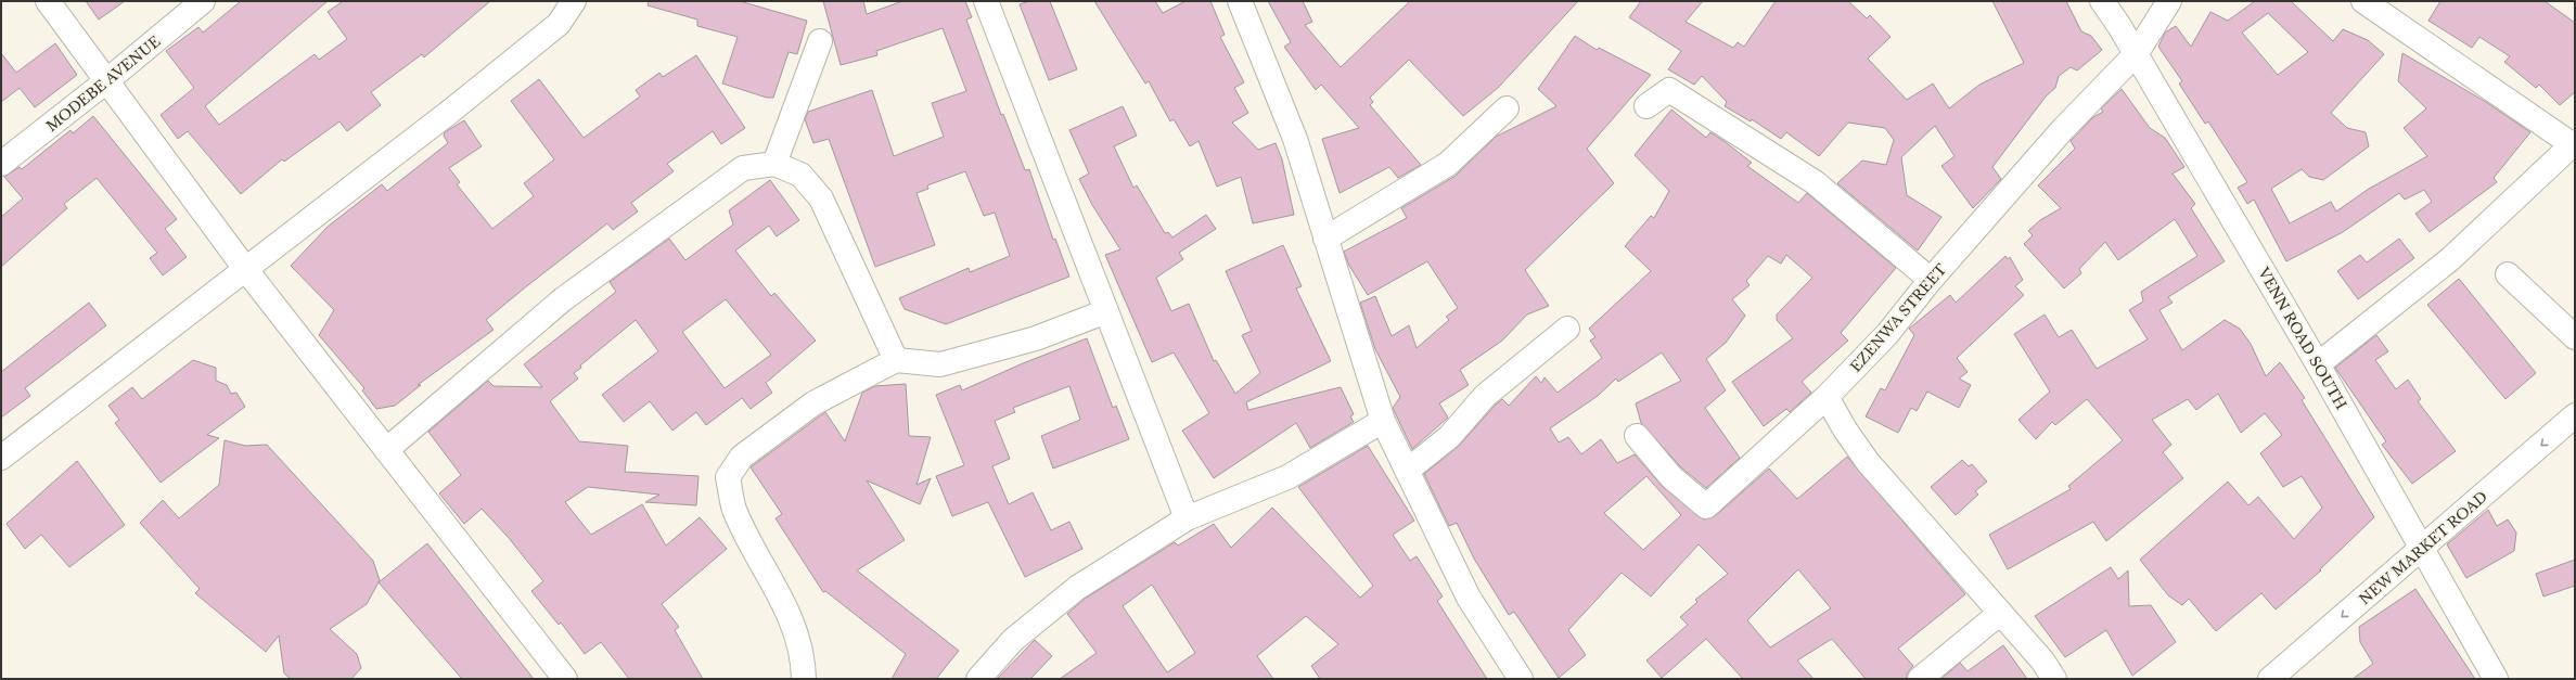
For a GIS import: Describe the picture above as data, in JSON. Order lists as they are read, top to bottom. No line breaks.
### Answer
{"streets":{"street":["MODEBE AVENUE","EZENWA STREET","VENN ROAD SOUTH","NEW MARKET ROAD"]},"crossings":[["EZENWA STREET","VENN ROAD SOUTH"],["VENN ROAD SOUTH","NEW MARKET ROAD"]]}
